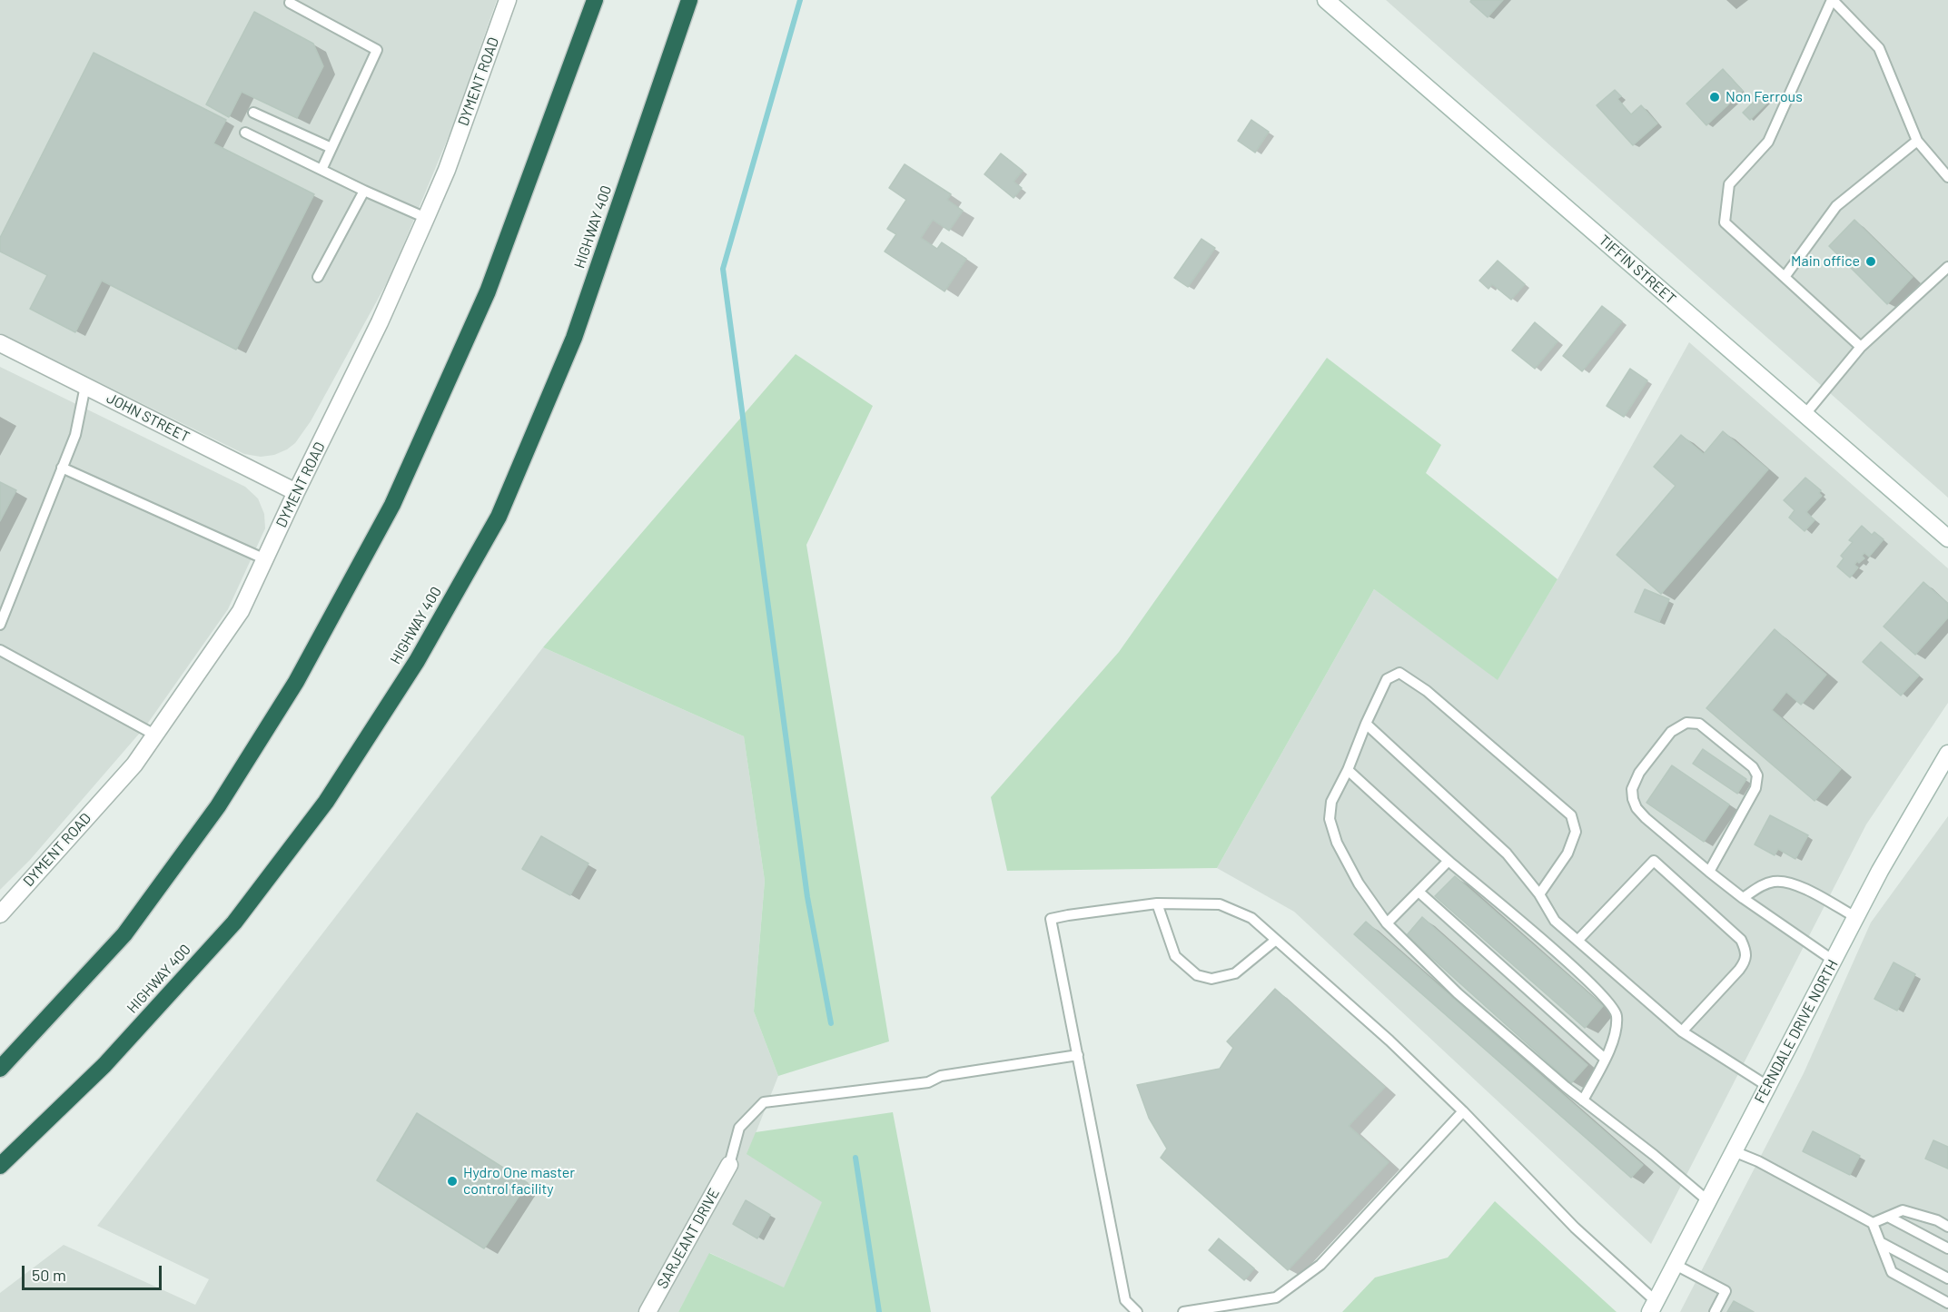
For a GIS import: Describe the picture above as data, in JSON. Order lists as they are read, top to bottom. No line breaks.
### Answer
{"streets":{"highway":["HIGHWAY 400"],"street":["DYMENT ROAD","TIFFIN STREET","JOHN STREET","FERNDALE DRIVE NORTH","SARJEANT DRIVE"]},"crossings":[["DYMENT ROAD","JOHN STREET"]],"places":["Non Ferrous","Main office","Hydro One master control facility"],"scale_bar":"50 m"}
